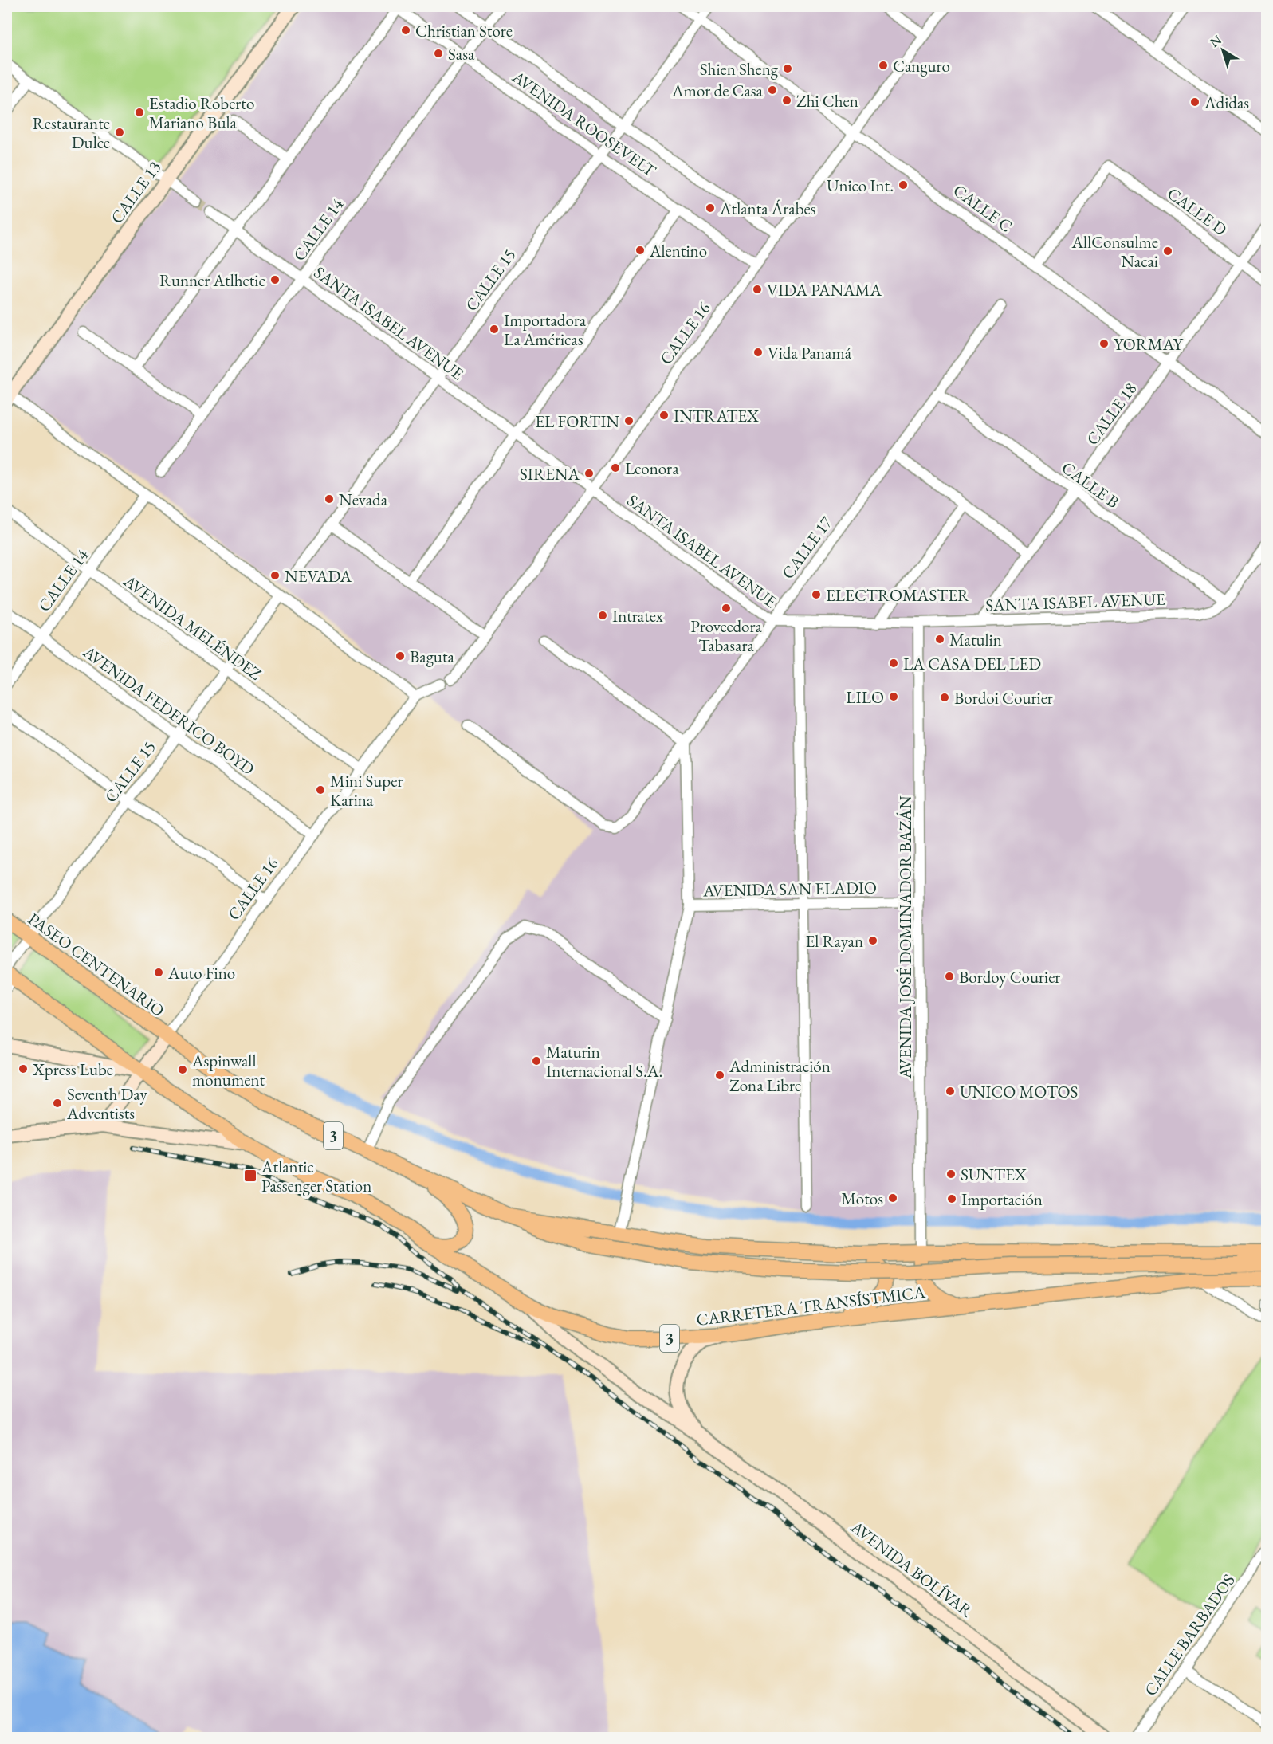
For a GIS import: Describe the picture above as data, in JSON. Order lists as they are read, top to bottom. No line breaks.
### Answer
{"streets":{"main road":["CALLE 13","CALLE 16","PASEO CENTENARIO","3","CARRETERA TRANSÍSTMICA","AVENIDA BOLÍVAR"],"street":["AVENIDA ROOSEVELT","CALLE C","CALLE D","CALLE 14","CALLE 15","SANTA ISABEL AVENUE","CALLE 18","CALLE B","CALLE 17","AVENIDA MELÉNDEZ","AVENIDA FEDERICO BOYD","AVENIDA SAN ELADIO","AVENIDA JOSÉ DOMINADOR BAZÁN","CALLE BARBADOS"]},"crossings":[["AVENIDA ROOSEVELT","CALLE 14"],["AVENIDA ROOSEVELT","CALLE 15"],["AVENIDA ROOSEVELT","CALLE 16"],["CALLE C","CALLE D"],["CALLE C","CALLE 15"],["CALLE C","CALLE 16"],["CALLE C","CALLE 18"],["CALLE D","CALLE 18"],["CALLE 14","SANTA ISABEL AVENUE"],["CALLE 14","AVENIDA MELÉNDEZ"],["CALLE 14","AVENIDA FEDERICO BOYD"],["CALLE 15","SANTA ISABEL AVENUE"],["CALLE 15","AVENIDA MELÉNDEZ"],["CALLE 15","AVENIDA FEDERICO BOYD"],["CALLE 15","PASEO CENTENARIO"],["CALLE 15","3"],["SANTA ISABEL AVENUE","CALLE 16"],["SANTA ISABEL AVENUE","CALLE 18"],["SANTA ISABEL AVENUE","CALLE B"],["SANTA ISABEL AVENUE","CALLE 17"],["SANTA ISABEL AVENUE","AVENIDA JOSÉ DOMINADOR BAZÁN"],["CALLE 16","AVENIDA MELÉNDEZ"],["CALLE 16","AVENIDA FEDERICO BOYD"],["CALLE 16","PASEO CENTENARIO"],["CALLE 16","3"],["CALLE 16","CARRETERA TRANSÍSTMICA"],["CALLE 18","CALLE B"],["CALLE B","CALLE 17"],["AVENIDA SAN ELADIO","AVENIDA JOSÉ DOMINADOR BAZÁN"],["PASEO CENTENARIO","CARRETERA TRANSÍSTMICA"],["3","CARRETERA TRANSÍSTMICA"],["CARRETERA TRANSÍSTMICA","AVENIDA BOLÍVAR"]],"places":{"other":["Christian Store","Sasa","Canguro","Shien Sheng","Amor de Casa","Zhi Chen","Adidas","Estadio Roberto Mariano Bula","Restaurante Dulce","Unico Int.","Atlanta Árabes","Alentino","AllConsulme Nacai","Runner Atlhetic","VIDA PANAMA","Importadora La Américas","YORMAY","Vida Panamá","INTRATEX","EL FORTIN","Leonora","SIRENA","Nevada","NEVADA","ELECTROMASTER","Proveedora Tabasara","Intratex","Matulin","Baguta","LA CASA DEL LED","LILO","Bordoi Courier","Mini Super Karina","El Rayan","Auto Fino","Bordoy Courier","Maturin Internacional S.A.","Xpress Lube","Aspinwall monument","Administración Zona Libre","UNICO MOTOS","Seventh Day Adventists","SUNTEX","Motos","Importación"],"transit":["Atlantic Passenger Station"]},"north":"top left"}
